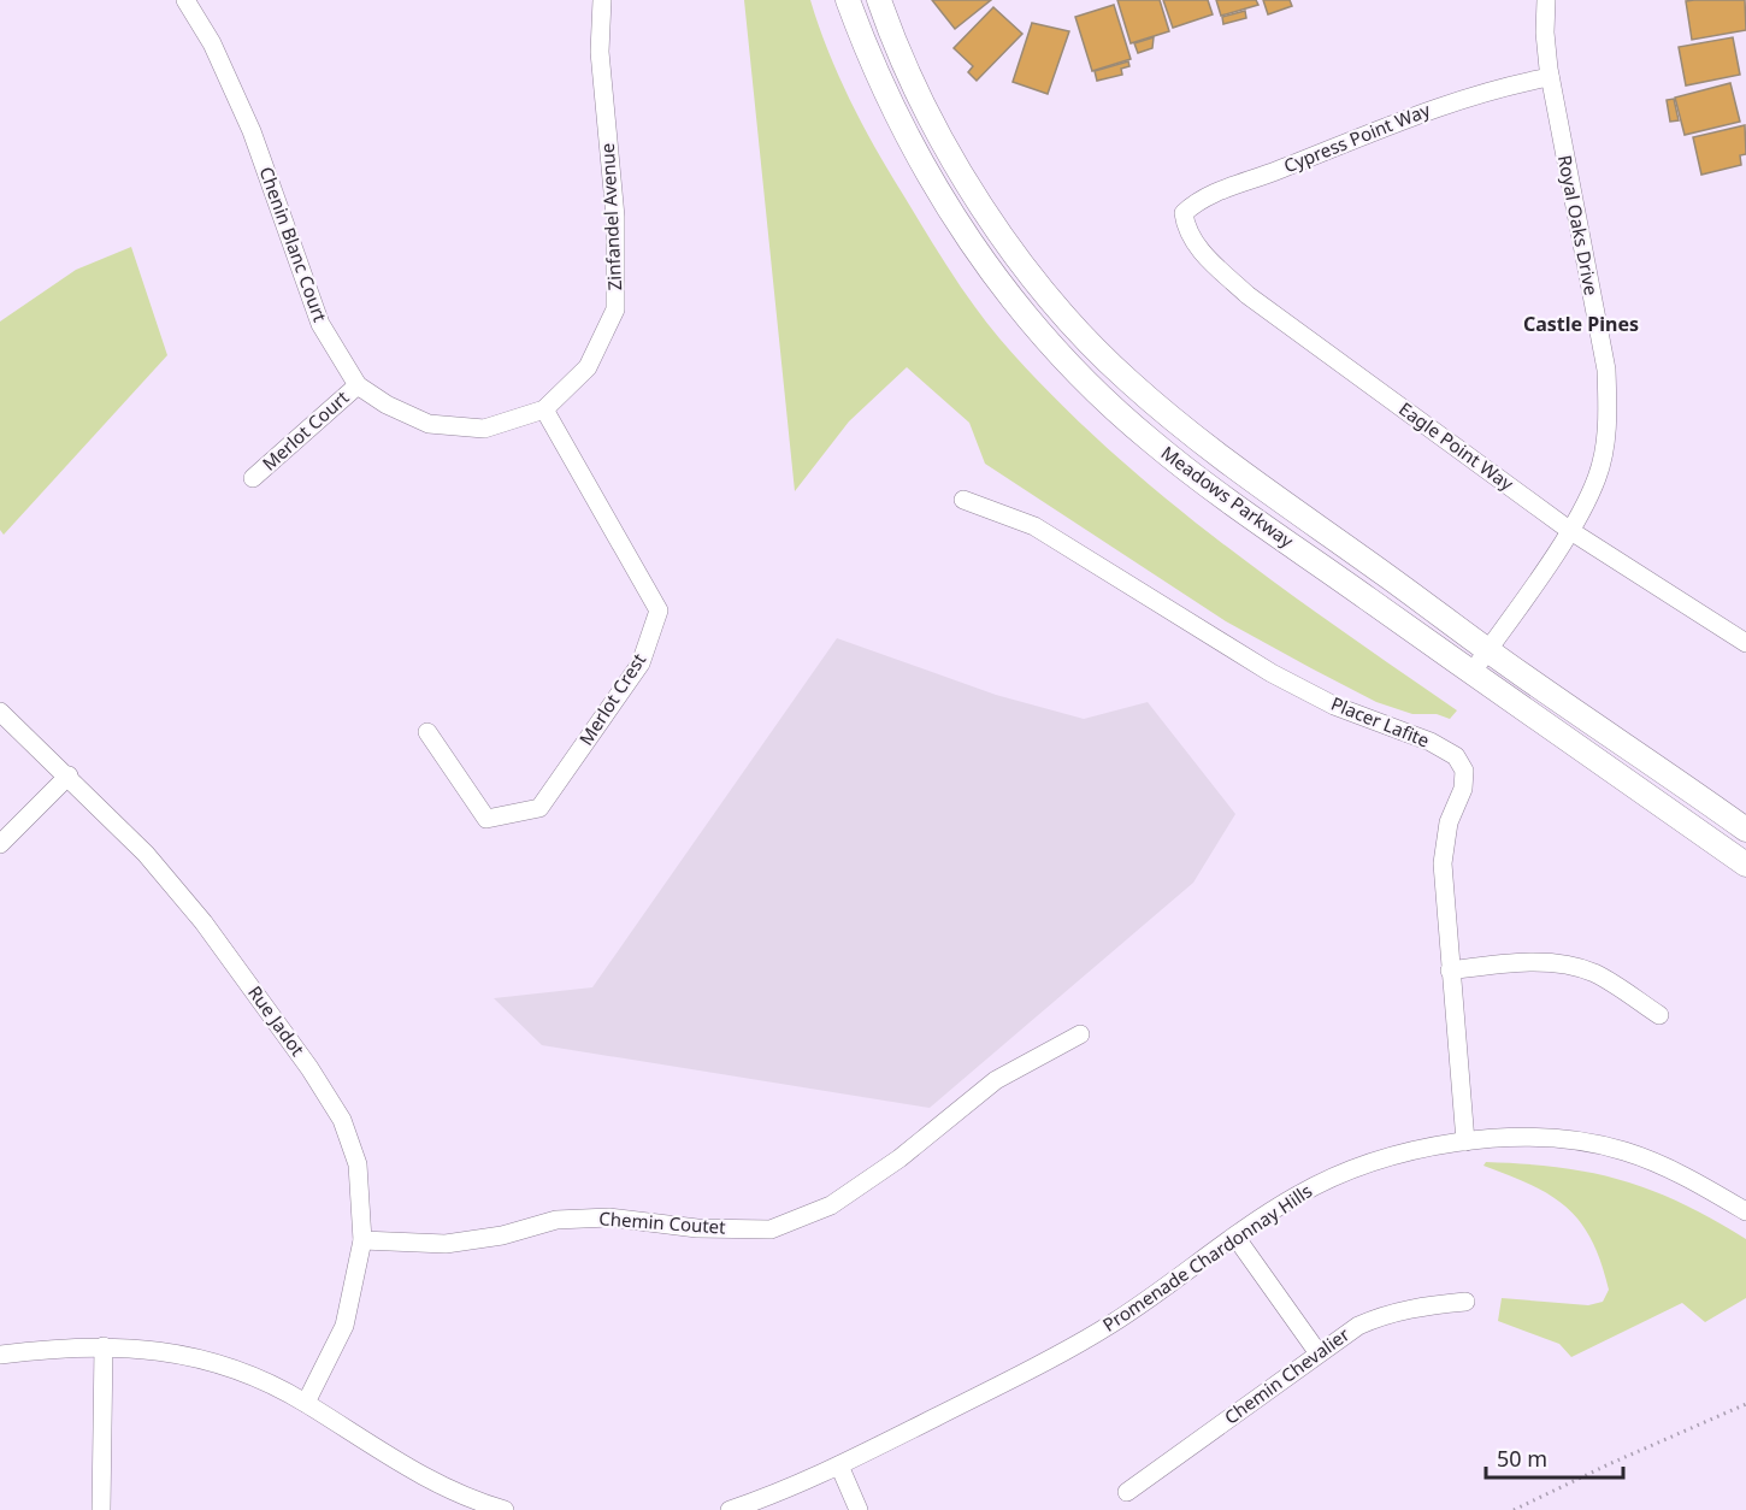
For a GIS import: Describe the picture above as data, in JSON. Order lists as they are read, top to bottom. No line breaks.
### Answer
{"streets":{"main road":["Meadows Parkway"],"street":["Cypress Point Way","Zinfandel Avenue","Royal Oaks Drive","Chenin Blanc Court","Merlot Court","Eagle Point Way","Merlot Crest","Placer Lafite","Rue Jadot","Chemin Coutet","Promenade Chardonnay Hills","Chemin Chevalier"]},"crossings":[["Cypress Point Way","Royal Oaks Drive"],["Cypress Point Way","Eagle Point Way"],["Zinfandel Avenue","Chenin Blanc Court"],["Zinfandel Avenue","Merlot Crest"],["Royal Oaks Drive","Eagle Point Way"],["Royal Oaks Drive","Meadows Parkway"],["Chenin Blanc Court","Merlot Court"],["Chenin Blanc Court","Merlot Crest"],["Placer Lafite","Promenade Chardonnay Hills"],["Rue Jadot","Chemin Coutet"]],"districts":["Castle Pines"],"scale_bar":"50 m"}
